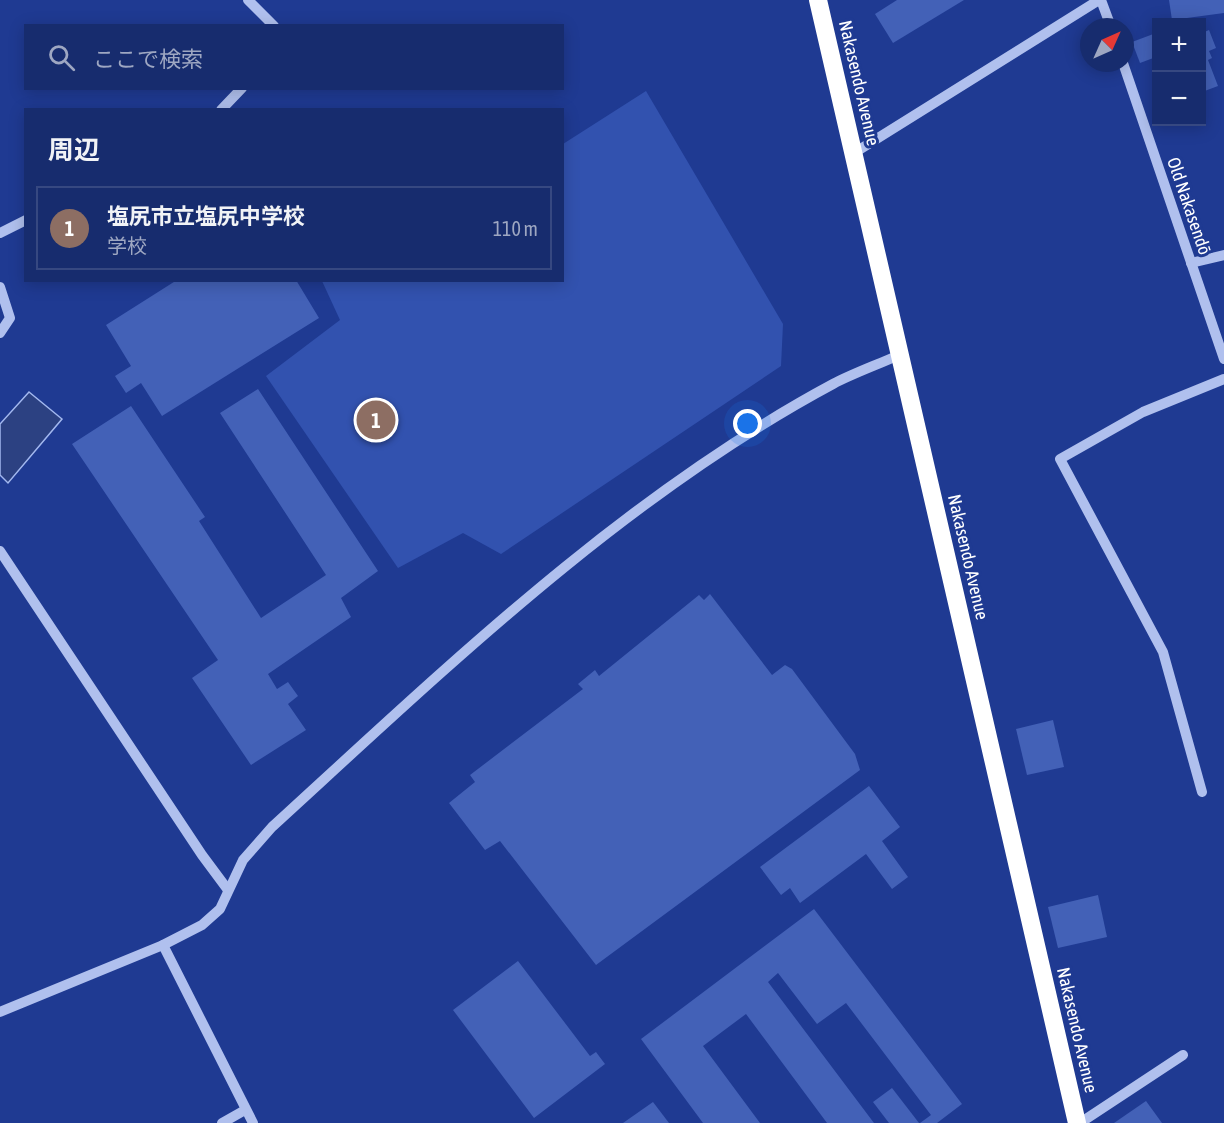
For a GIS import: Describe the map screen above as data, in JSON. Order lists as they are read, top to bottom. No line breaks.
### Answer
{"streets":{"highway":["Nakasendo Avenue"],"street":["Old Nakasendō"]},"north":"top right","page":{"map_buttons":["+","−"],"search":"ここで検索","heading":"周辺","list":[{"mark":"1","name":"塩尻市立塩尻中学校","note":"学校","value":"110 m"}],"pins":"1"}}
